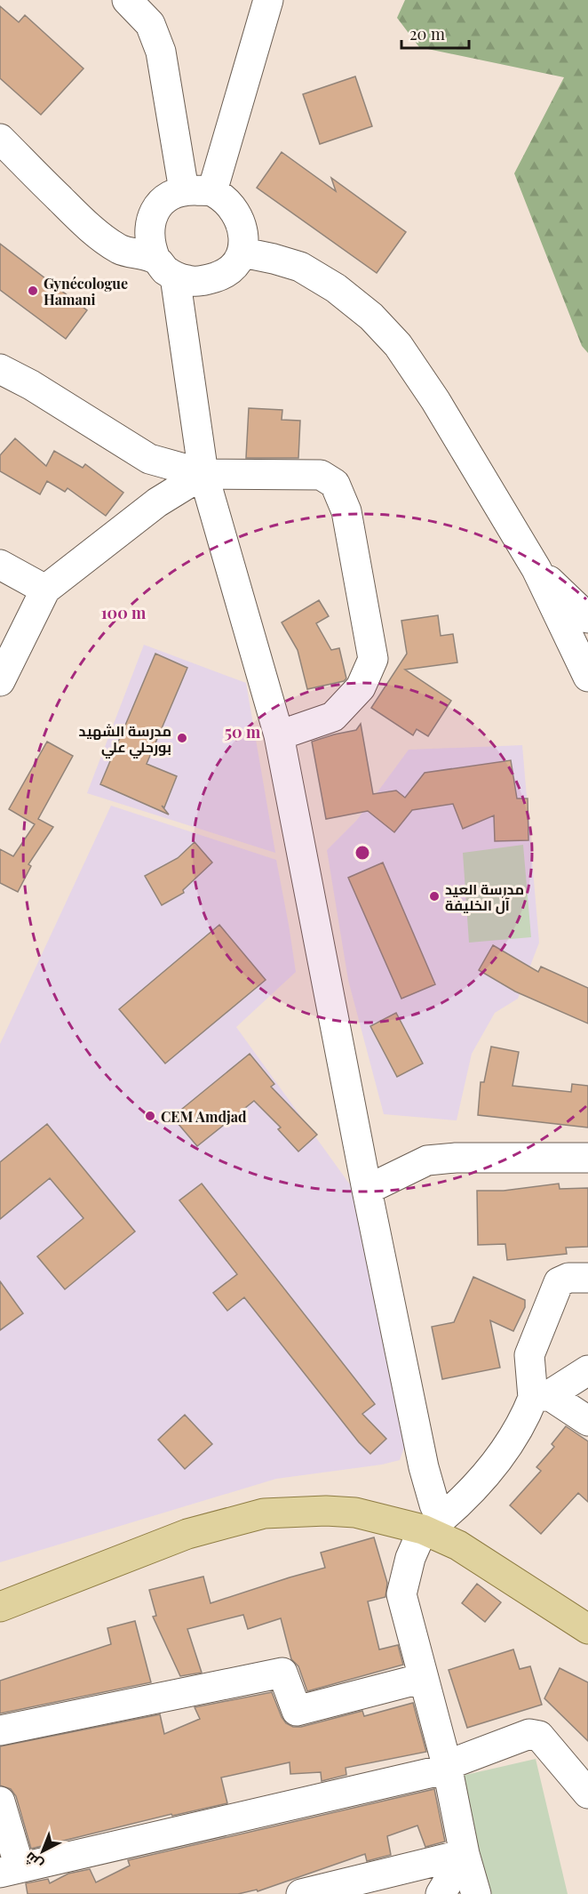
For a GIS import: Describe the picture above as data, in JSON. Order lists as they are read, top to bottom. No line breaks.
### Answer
{"places":["Gynécologue Hamani","مدرسة الشهيد بورحلي علي","مدرسة العيد آل الخليفة","CEM Amdjad"],"scale_bar":"20 m","north":"bottom left","rings":["100 m","50 m"]}
